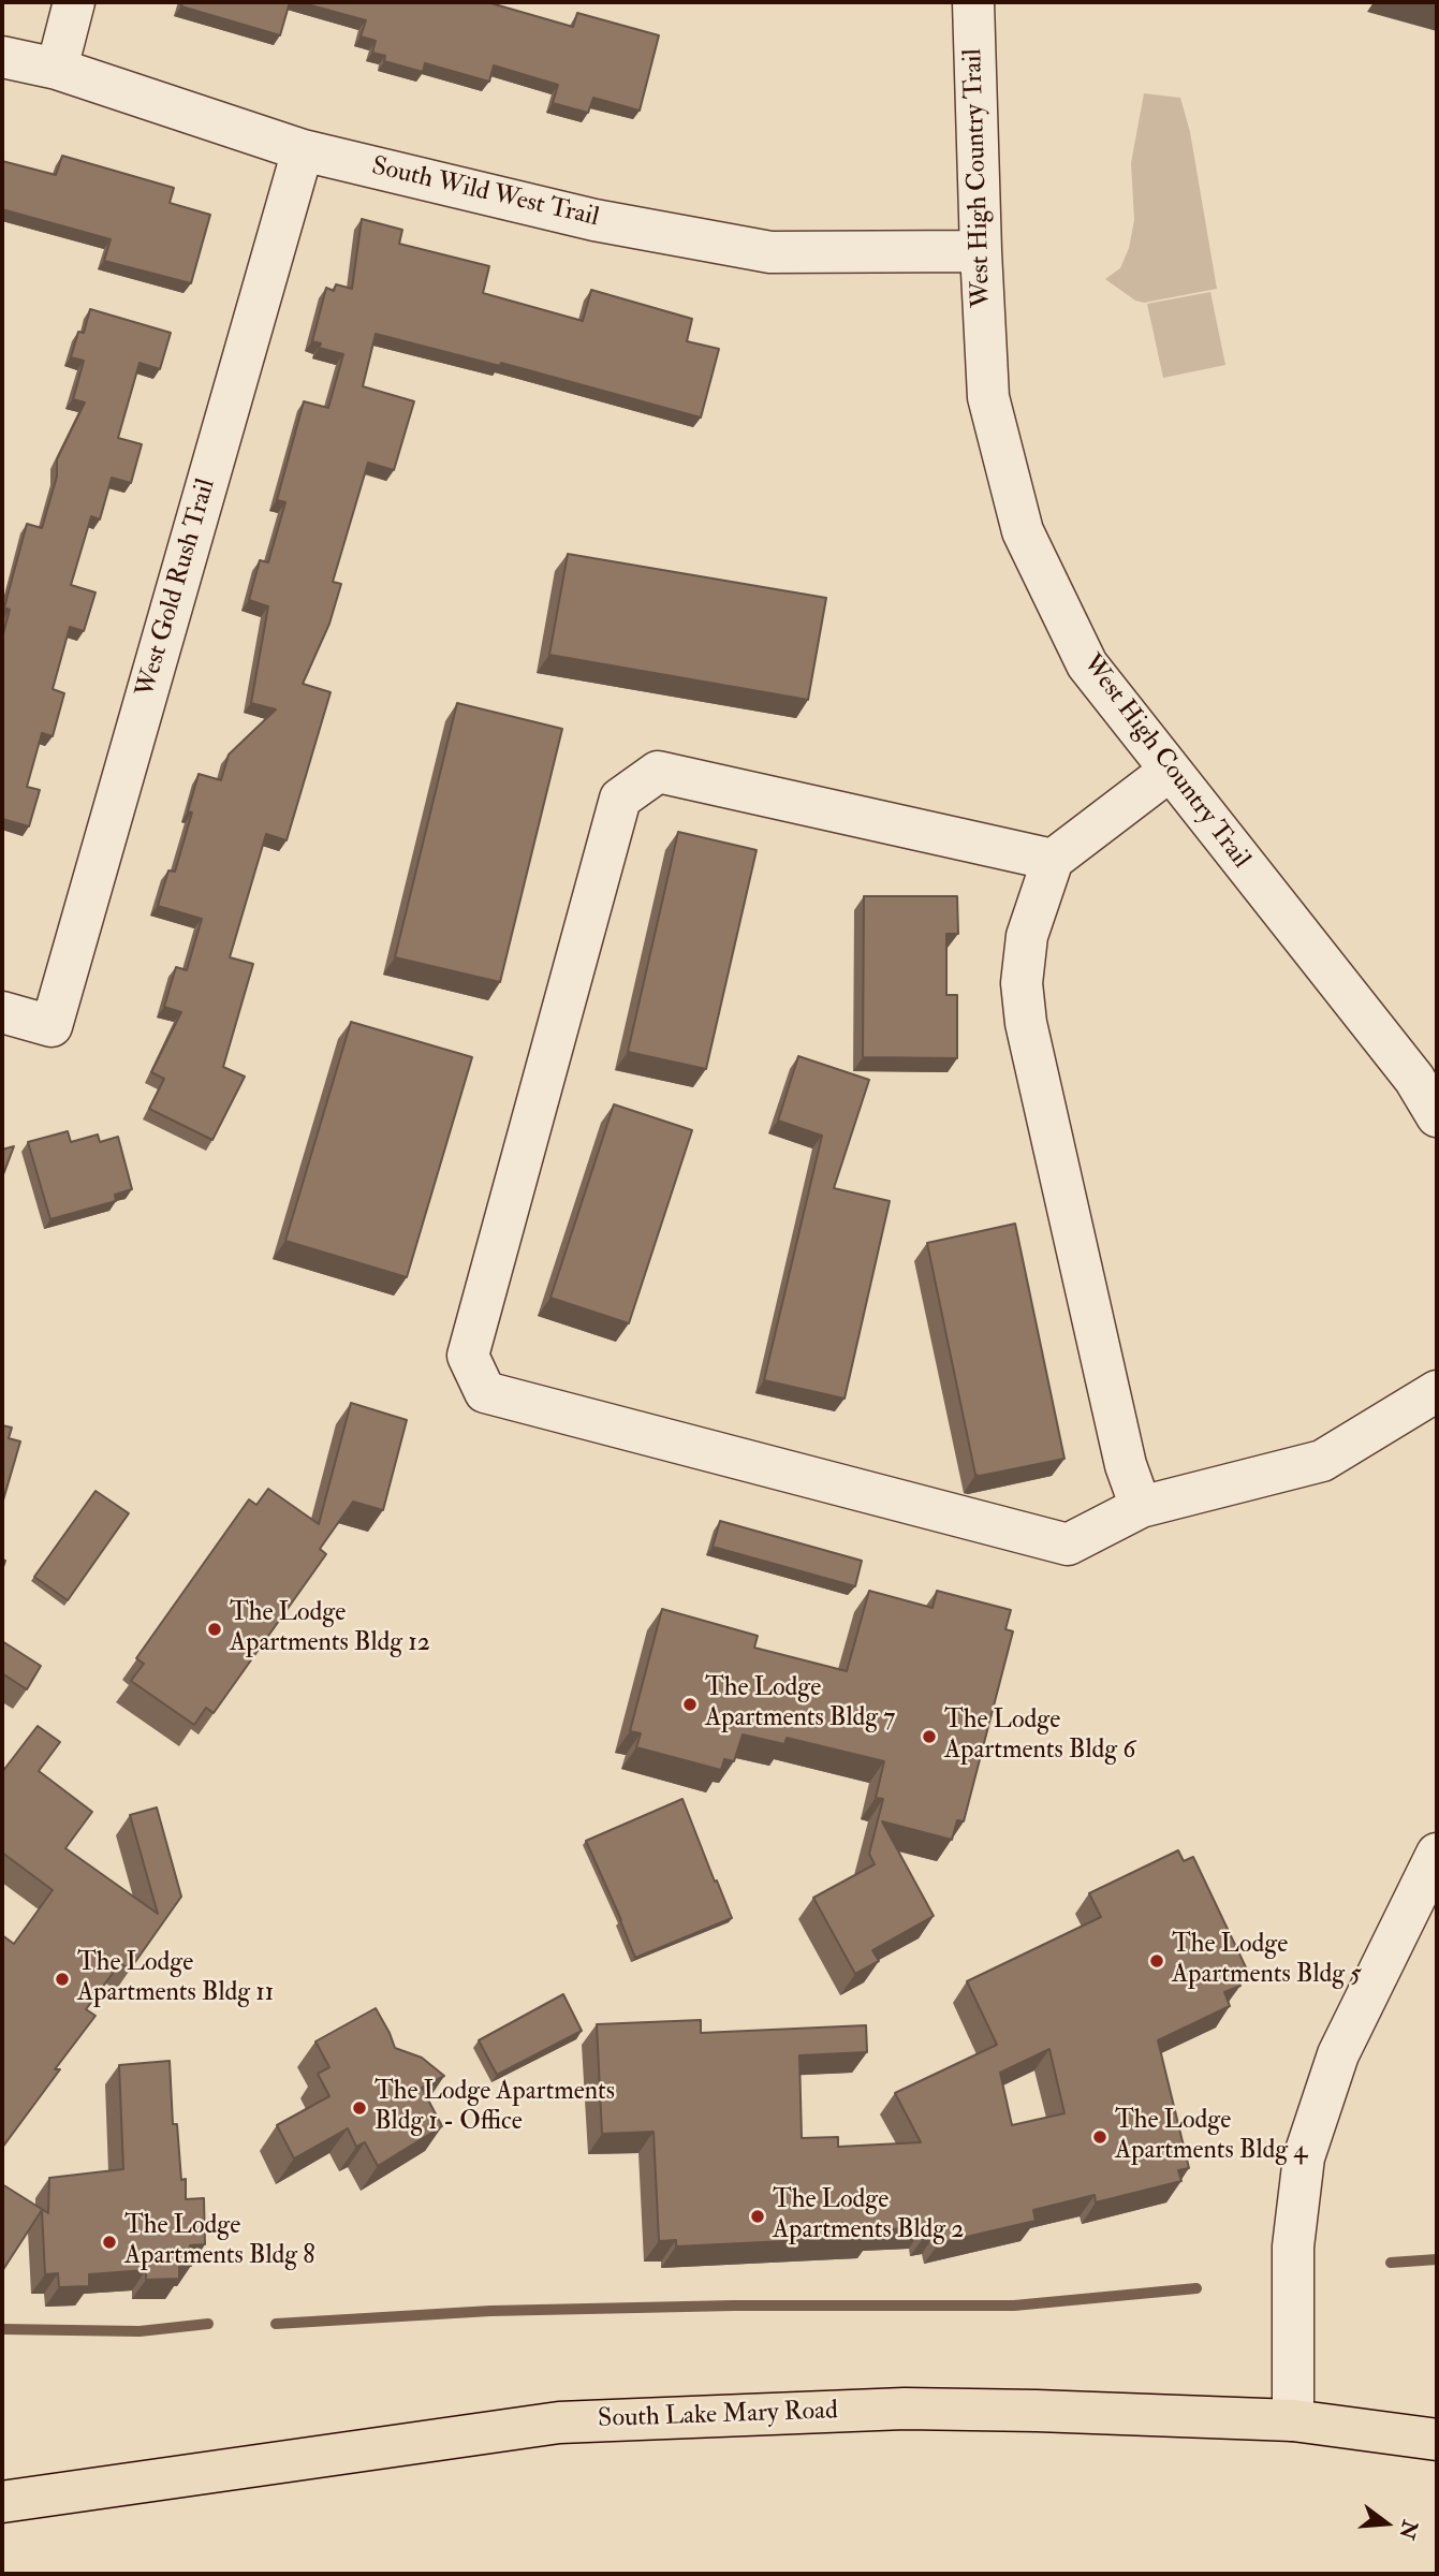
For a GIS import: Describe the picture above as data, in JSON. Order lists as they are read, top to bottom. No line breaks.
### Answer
{"streets":{"main road":["South Lake Mary Road"],"street":["West High Country Trail","South Wild West Trail","West Gold Rush Trail"]},"crossings":[["West High Country Trail","South Wild West Trail"],["South Wild West Trail","West Gold Rush Trail"]],"places":["The Lodge Apartments Bldg 12","The Lodge Apartments Bldg 7","The Lodge Apartments Bldg 6","The Lodge Apartments Bldg 5","The Lodge Apartments Bldg 11","The Lodge Apartments Bldg 1 - Office","The Lodge Apartments Bldg 4","The Lodge Apartments Bldg 2","The Lodge Apartments Bldg 8"],"north":"right"}
